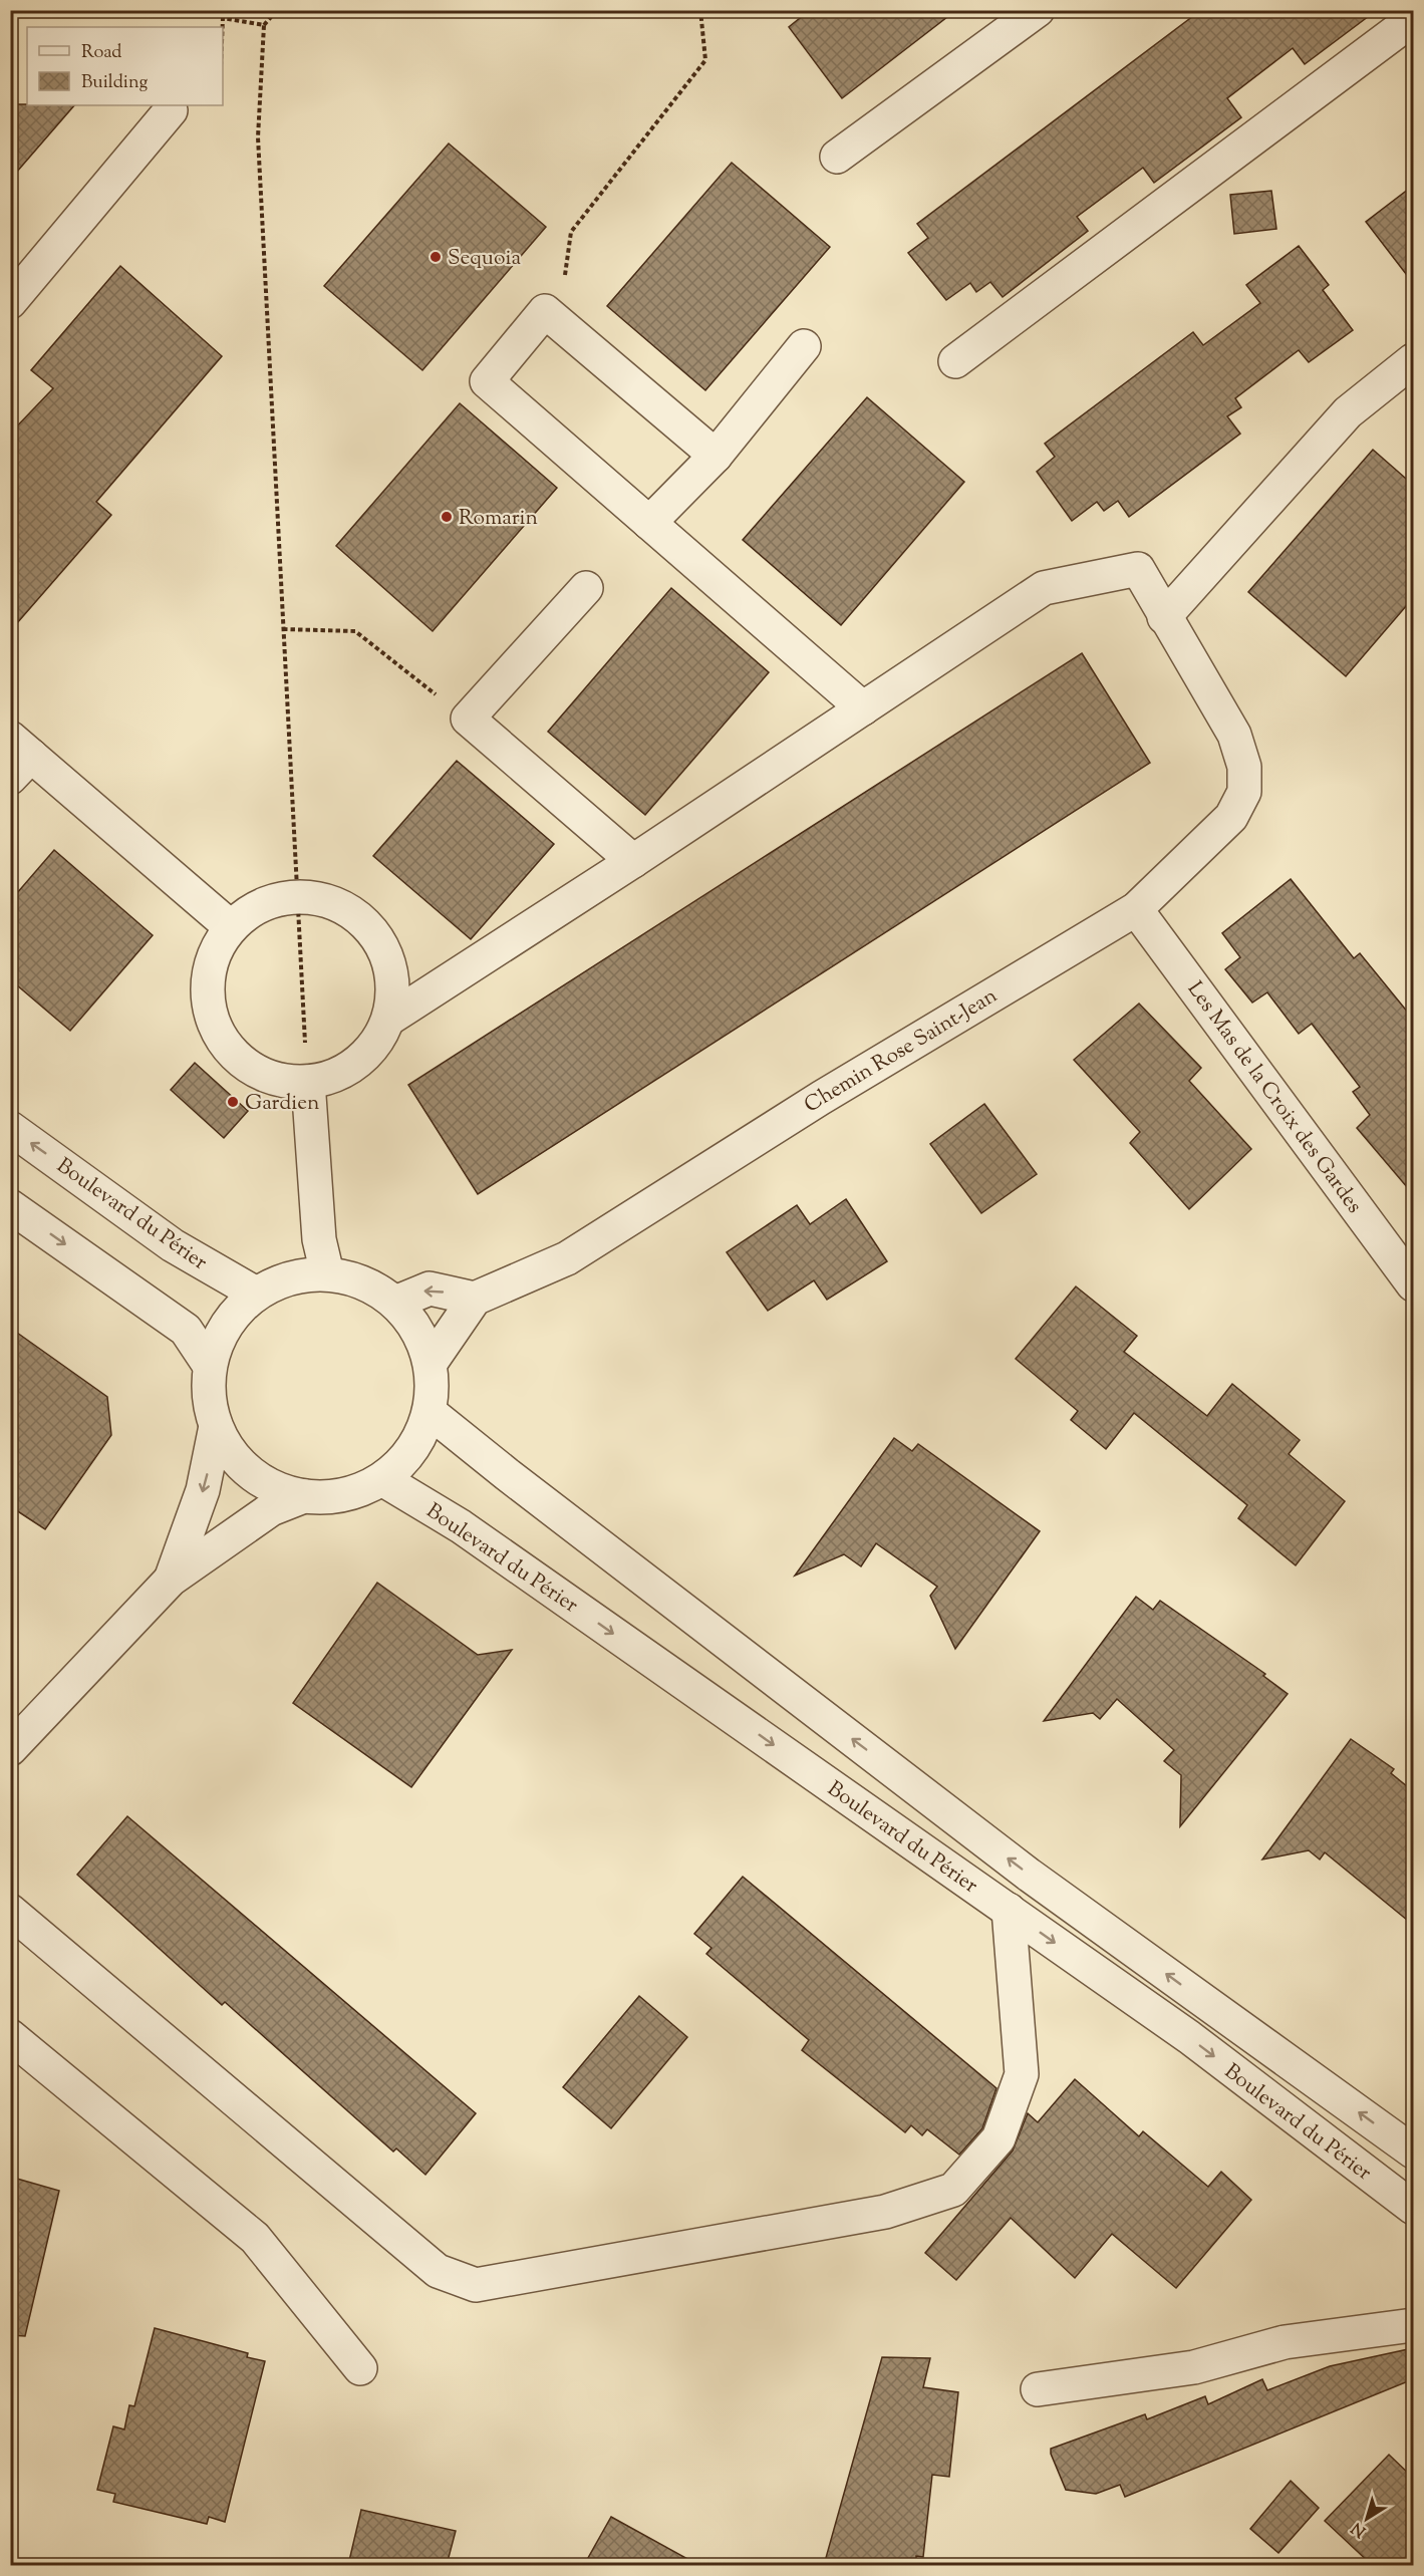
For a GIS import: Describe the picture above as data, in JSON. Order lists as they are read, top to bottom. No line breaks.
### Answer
{"streets":{"street":["Chemin Rose Saint-Jean","Les Mas de la Croix des Gardes","Boulevard du Périer"]},"crossings":[["Chemin Rose Saint-Jean","Les Mas de la Croix des Gardes"]],"places":["Sequoia","Romarin","Gardien"],"legend":["Road","Building"],"north":"bottom left"}
